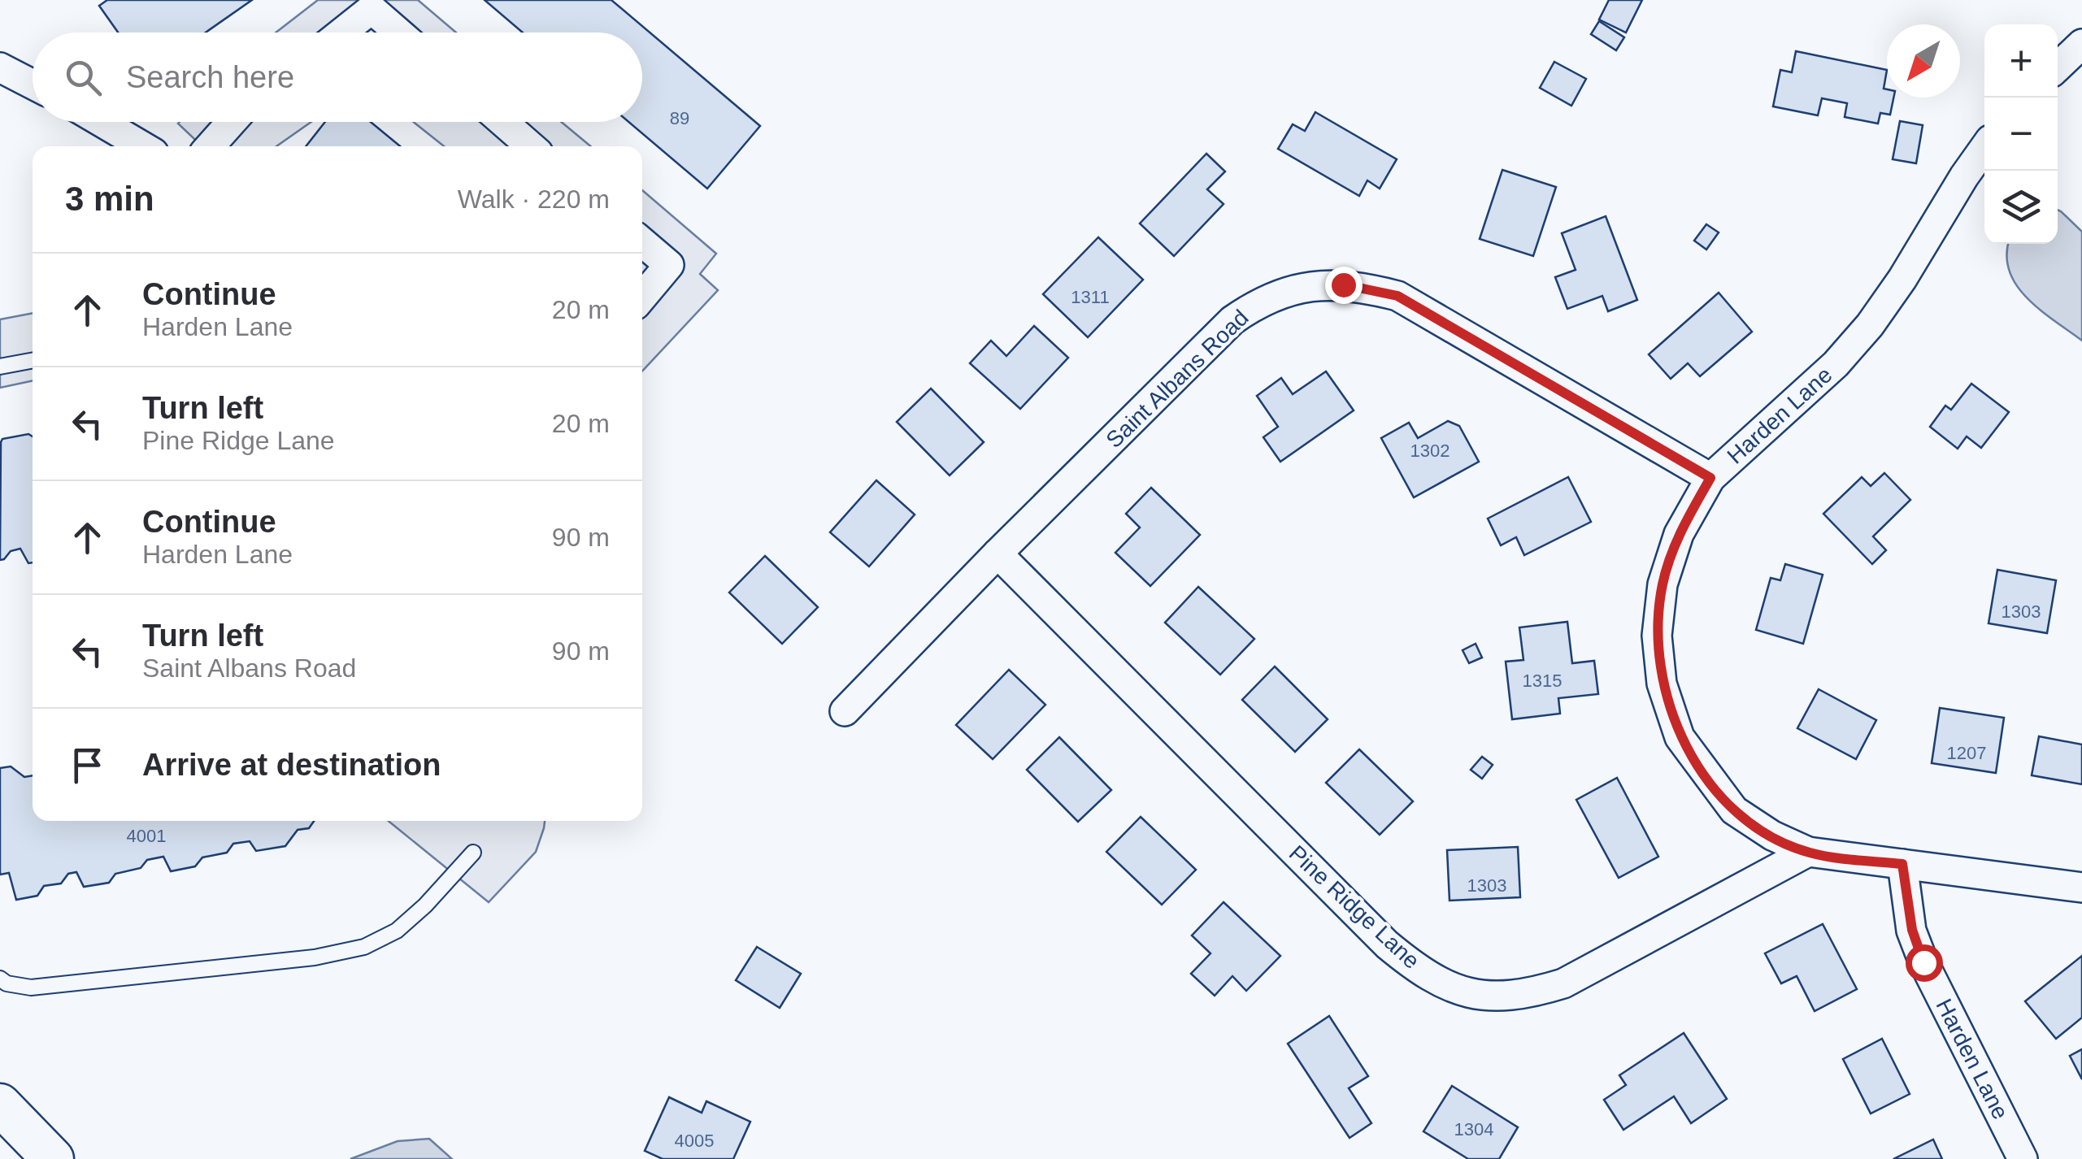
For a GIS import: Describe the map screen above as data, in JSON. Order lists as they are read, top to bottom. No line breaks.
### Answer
{"streets":{"street":["Saint Albans Road","Harden Lane","Pine Ridge Lane"]},"crossings":[["Saint Albans Road","Harden Lane"],["Saint Albans Road","Pine Ridge Lane"],["Harden Lane","Pine Ridge Lane"]],"house_numbers":["89","1311","1302","1303","1315","1207","4001","1303","1304","4005"],"north":"bottom left","page":{"map_buttons":["+","−"],"search":"Search here","heading":["3 min","Walk · 220 m"],"list":[["Continue","Harden Lane","20 m"],["Turn left","Pine Ridge Lane","20 m"],["Continue","Harden Lane","90 m"],["Turn left","Saint Albans Road","90 m"],"Arrive at destination"]}}
